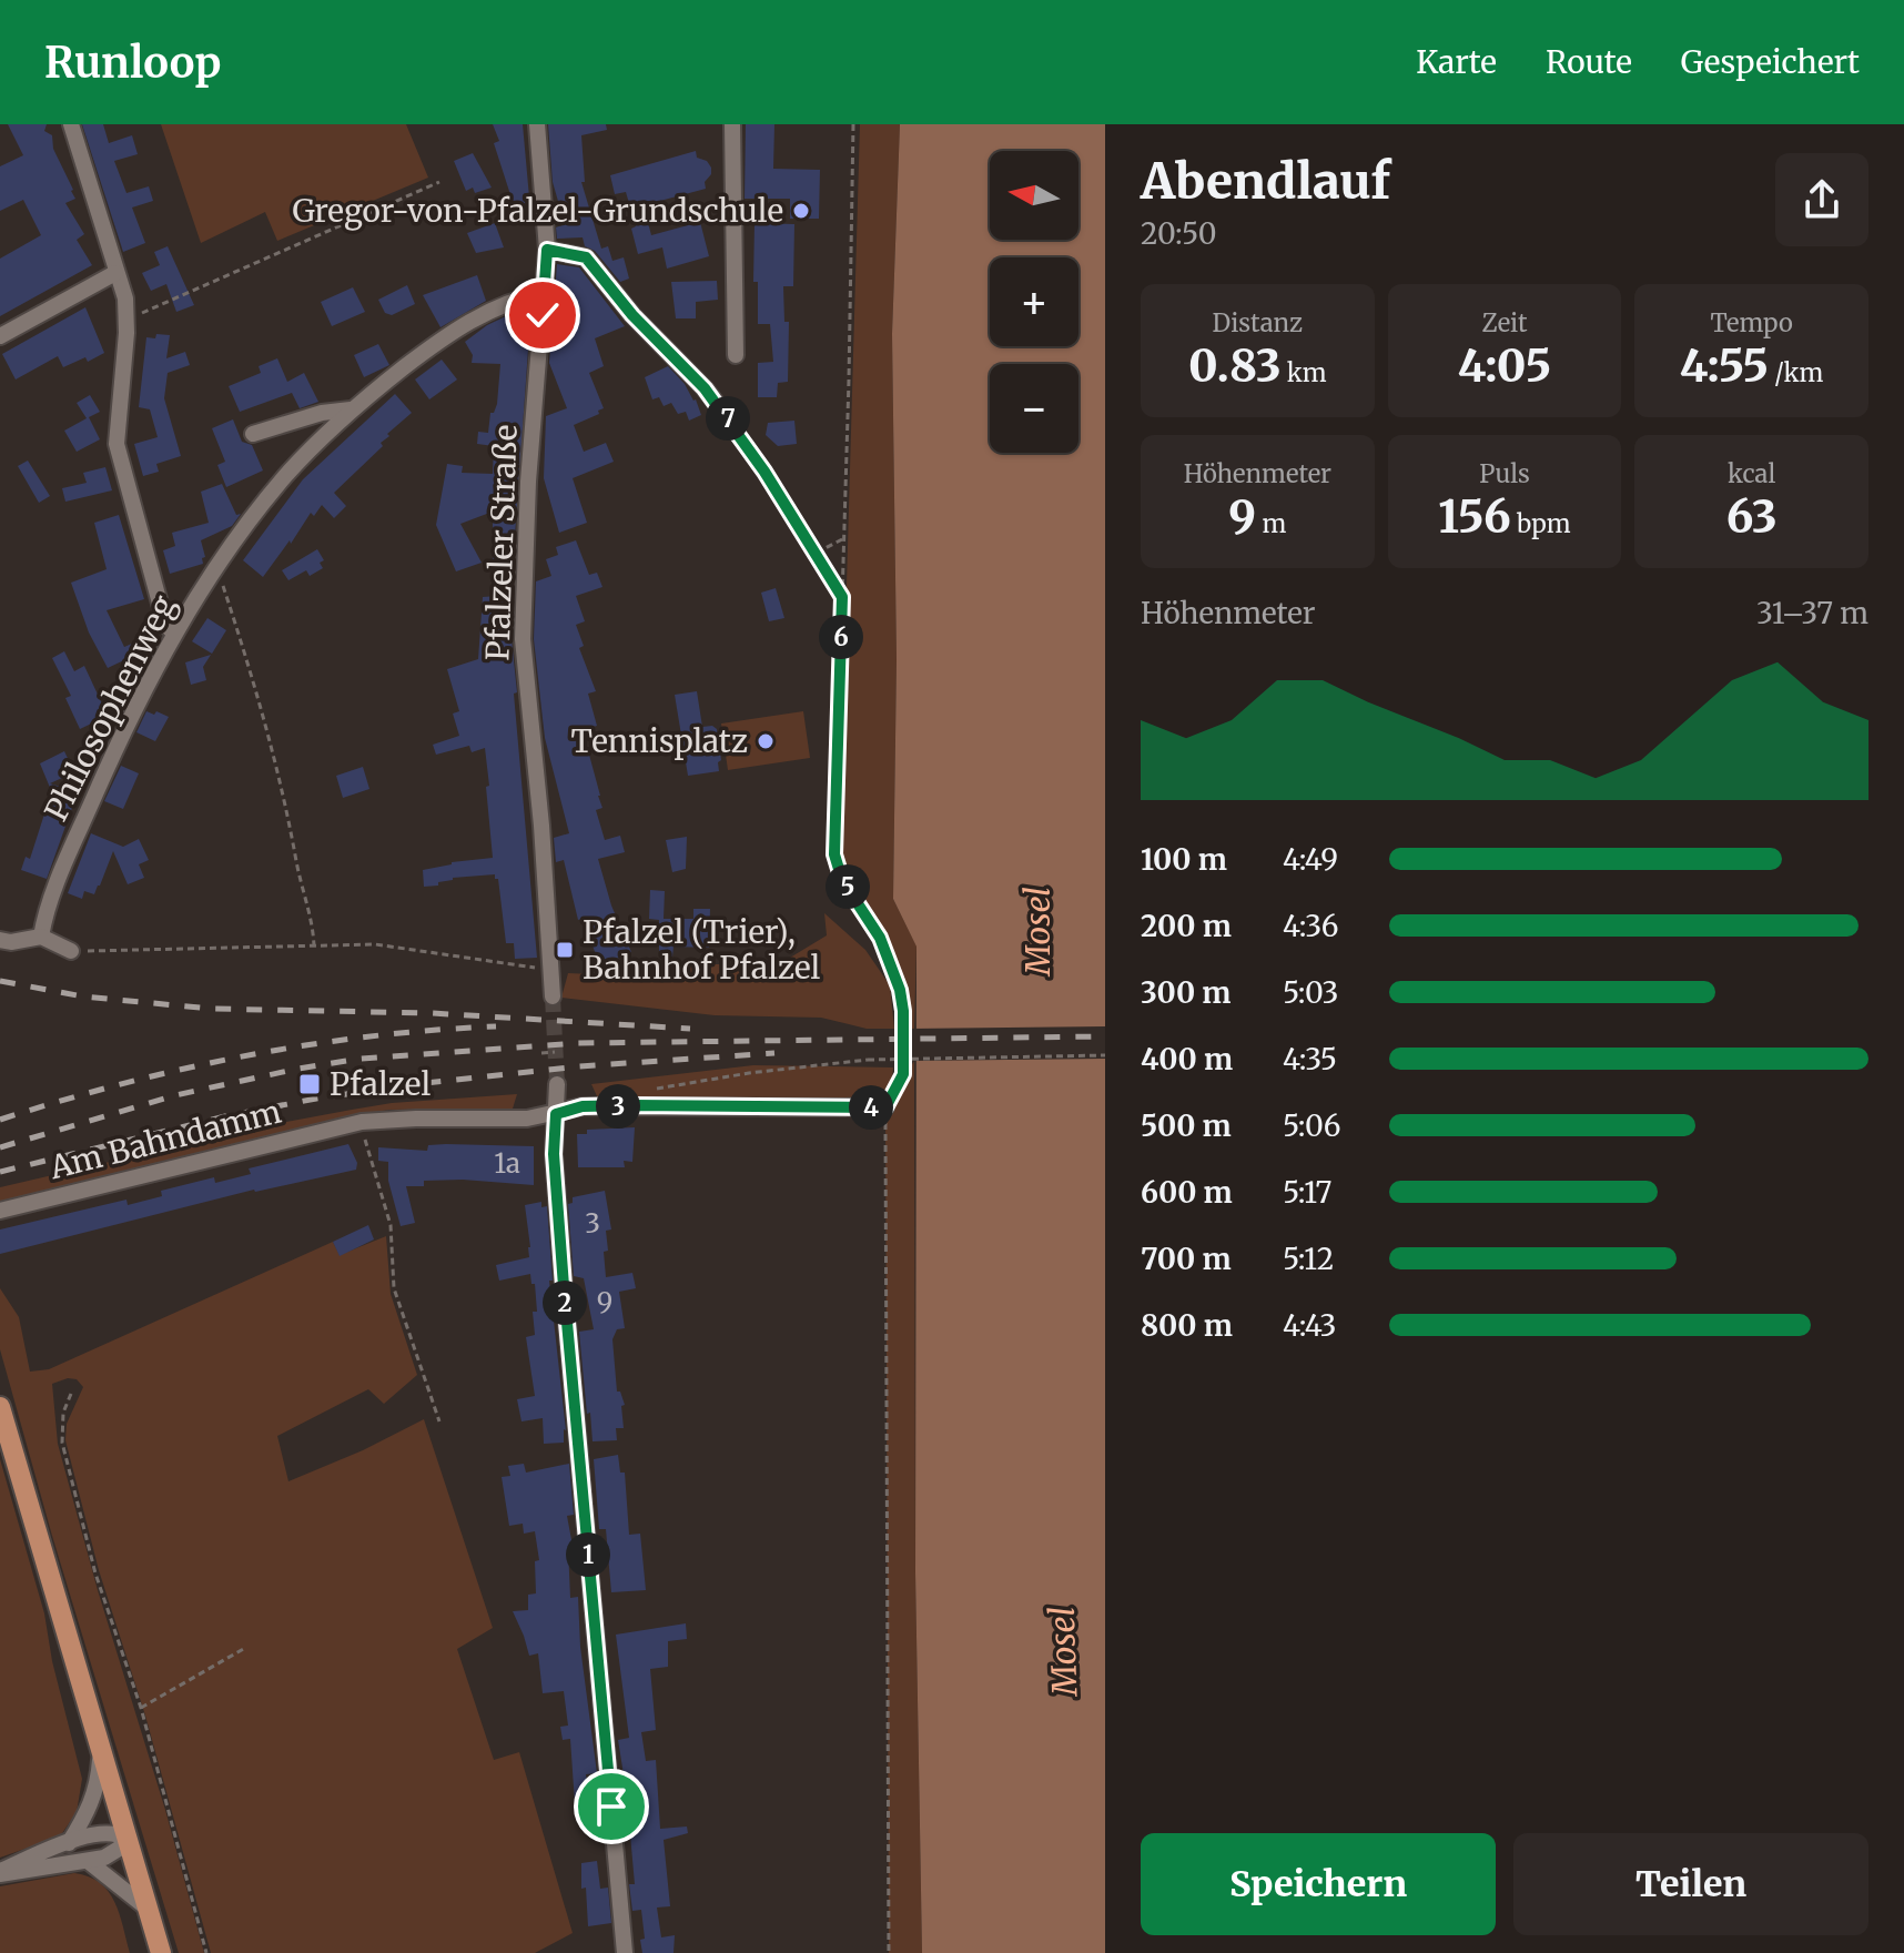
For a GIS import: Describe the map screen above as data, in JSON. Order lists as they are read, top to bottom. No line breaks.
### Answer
{"streets":{"street":["Pfalzeler Straße","Philosophenweg","Am Bahndamm"]},"crossings":[["Pfalzeler Straße","Philosophenweg"]],"water":["Mosel"],"places":{"other":["Gregor-von-Pfalzel-Grundschule","Tennisplatz"],"transit":["Pfalzel (Trier), Bahnhof Pfalzel","Pfalzel"]},"house_numbers":["1a","3","9"],"north":"left","page":{"header":"Runloop","nav":["Karte","Route","Gespeichert"],"heading":["Abendlauf","20:50"],"map_buttons":["+","−"],"stats":[["Distanz","0.83 km"],["Zeit","4:05"],["Tempo","4:55 /km"],["Höhenmeter","9 m"],["Puls","156 bpm"],["kcal","63"]],"pins":["7","6","5","3","4","2","1"],"chart":["Höhenmeter","31–37 m"],"list":[{"name":"100 m","note":"4:49"},{"name":"200 m","note":"4:36"},{"name":"300 m","note":"5:03"},{"name":"400 m","note":"4:35"},{"name":"500 m","note":"5:06"},{"name":"600 m","note":"5:17"},{"name":"700 m","note":"5:12"},{"name":"800 m","note":"4:43"}],"buttons":["Speichern","Teilen"]}}
